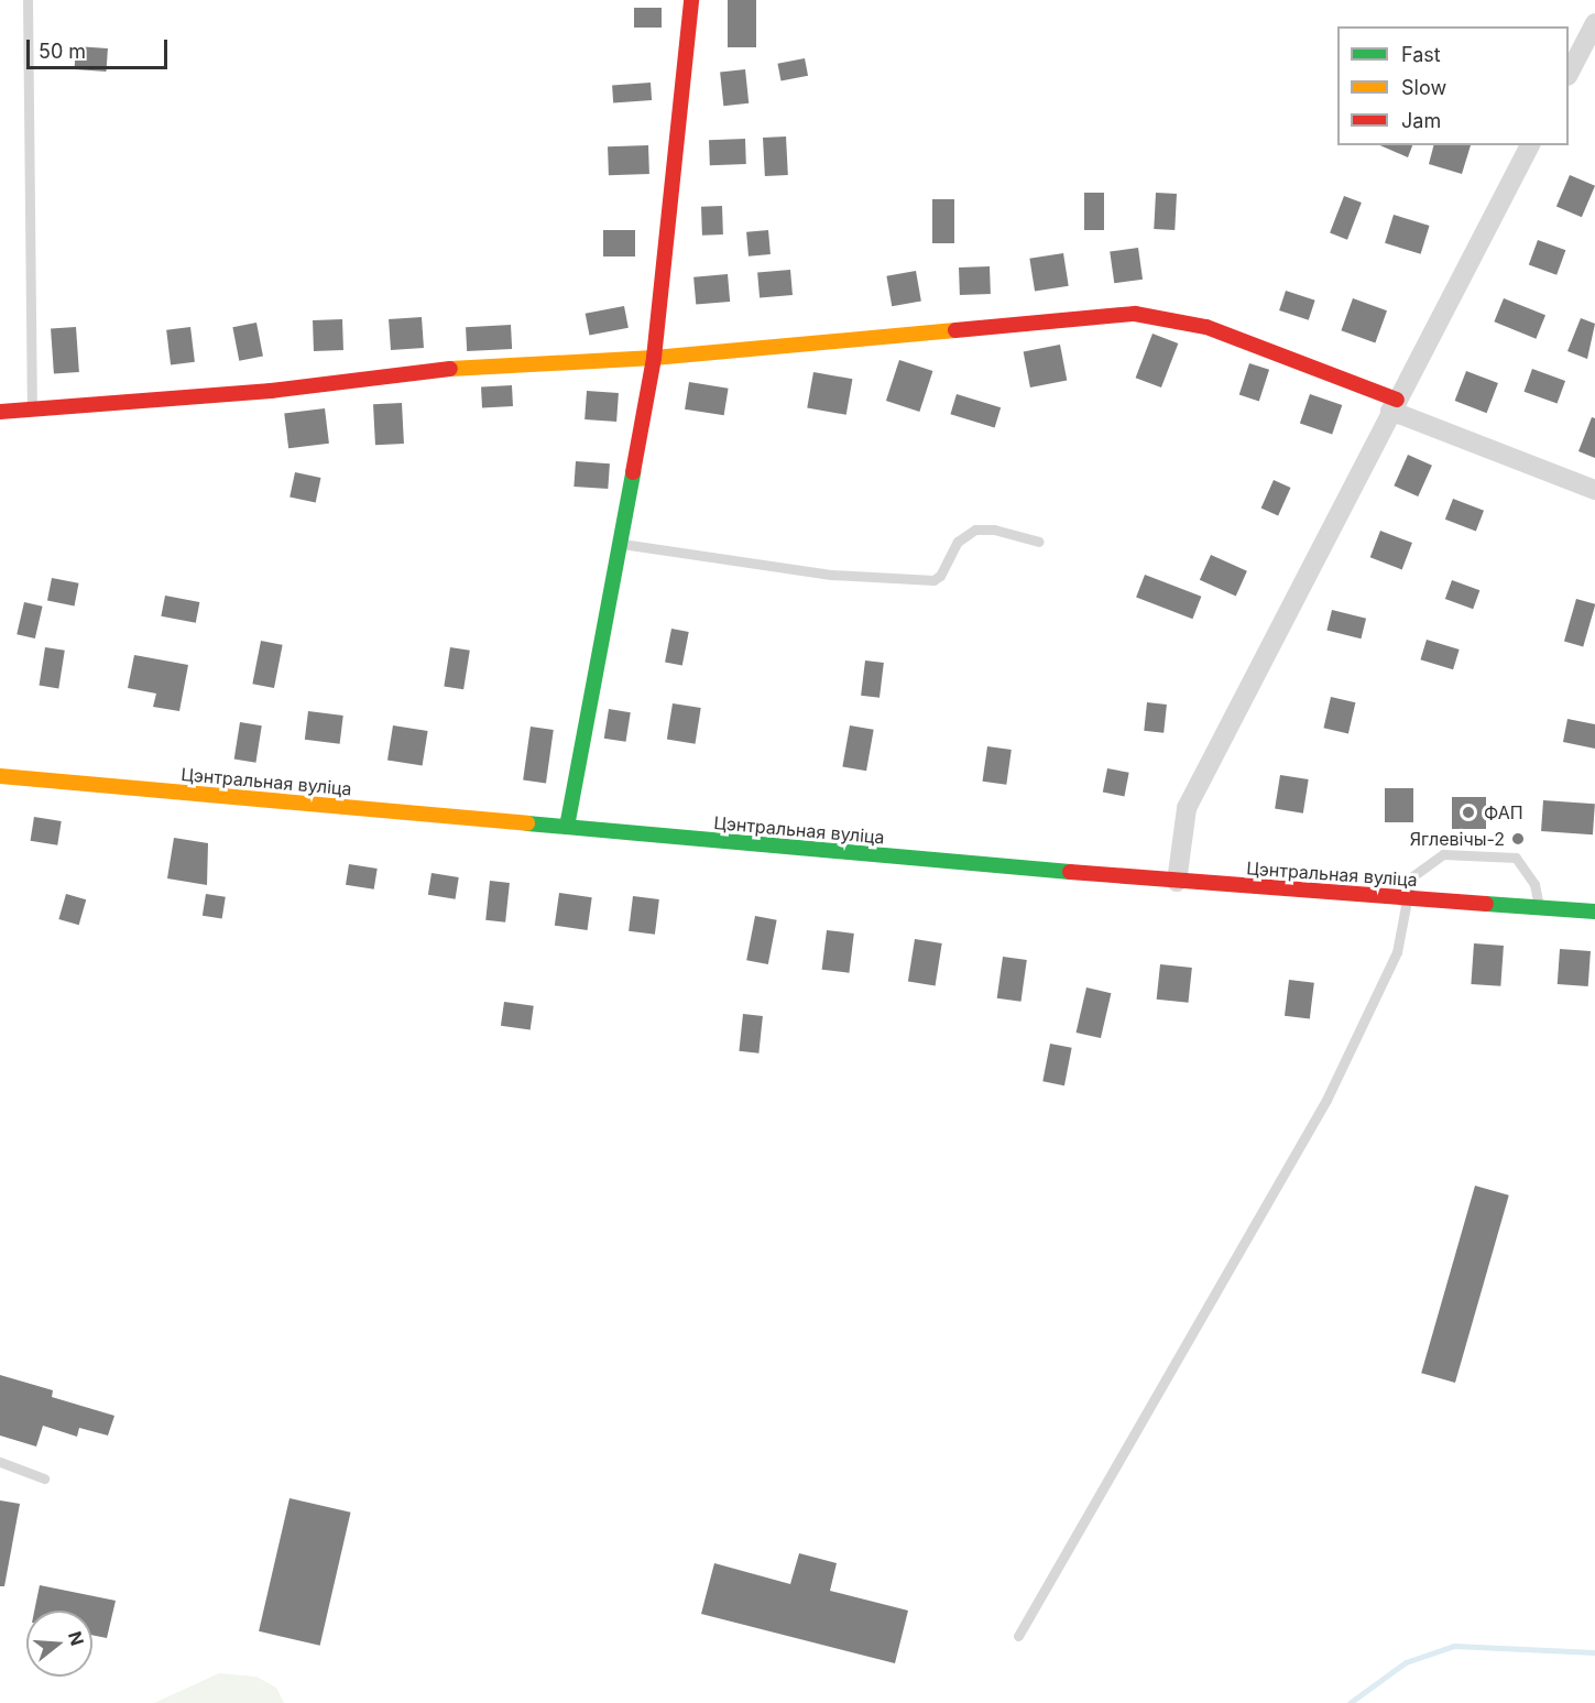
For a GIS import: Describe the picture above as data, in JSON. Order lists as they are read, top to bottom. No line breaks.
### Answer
{"streets":{"street":["Цэнтральная вуліца"]},"places":["ФАП","Яглевічы-2"],"legend":["Fast","Slow","Jam"],"scale_bar":"50 m","north":"right"}
